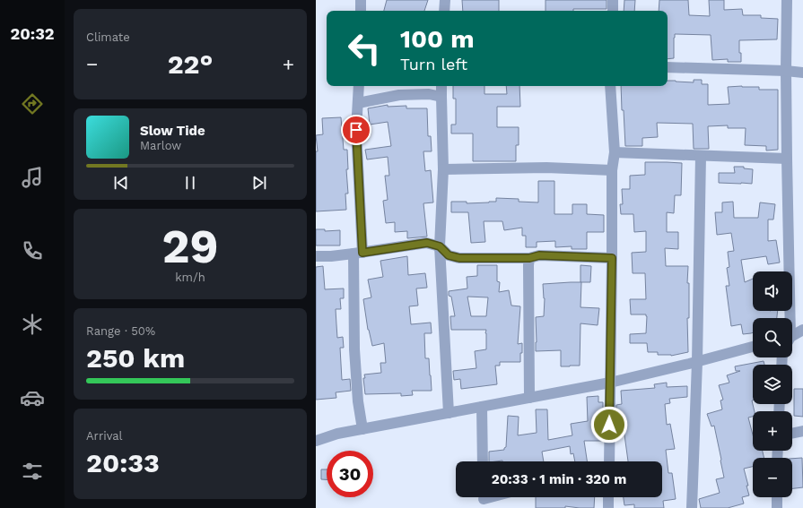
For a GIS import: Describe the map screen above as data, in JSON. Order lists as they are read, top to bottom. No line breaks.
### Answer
{"page":{"tabs":"20:32","tile":["Climate",["29","km/h"],["Range · 50%","250 km"],["Arrival","20:33"]],"turn":["100 m","Turn left"],"heat":["−","22°","+"],"song":["Slow Tide","Marlow"],"map_buttons":["+","−"],"limit":"30","trip":"20:33 · 1 min · 320 m"}}
